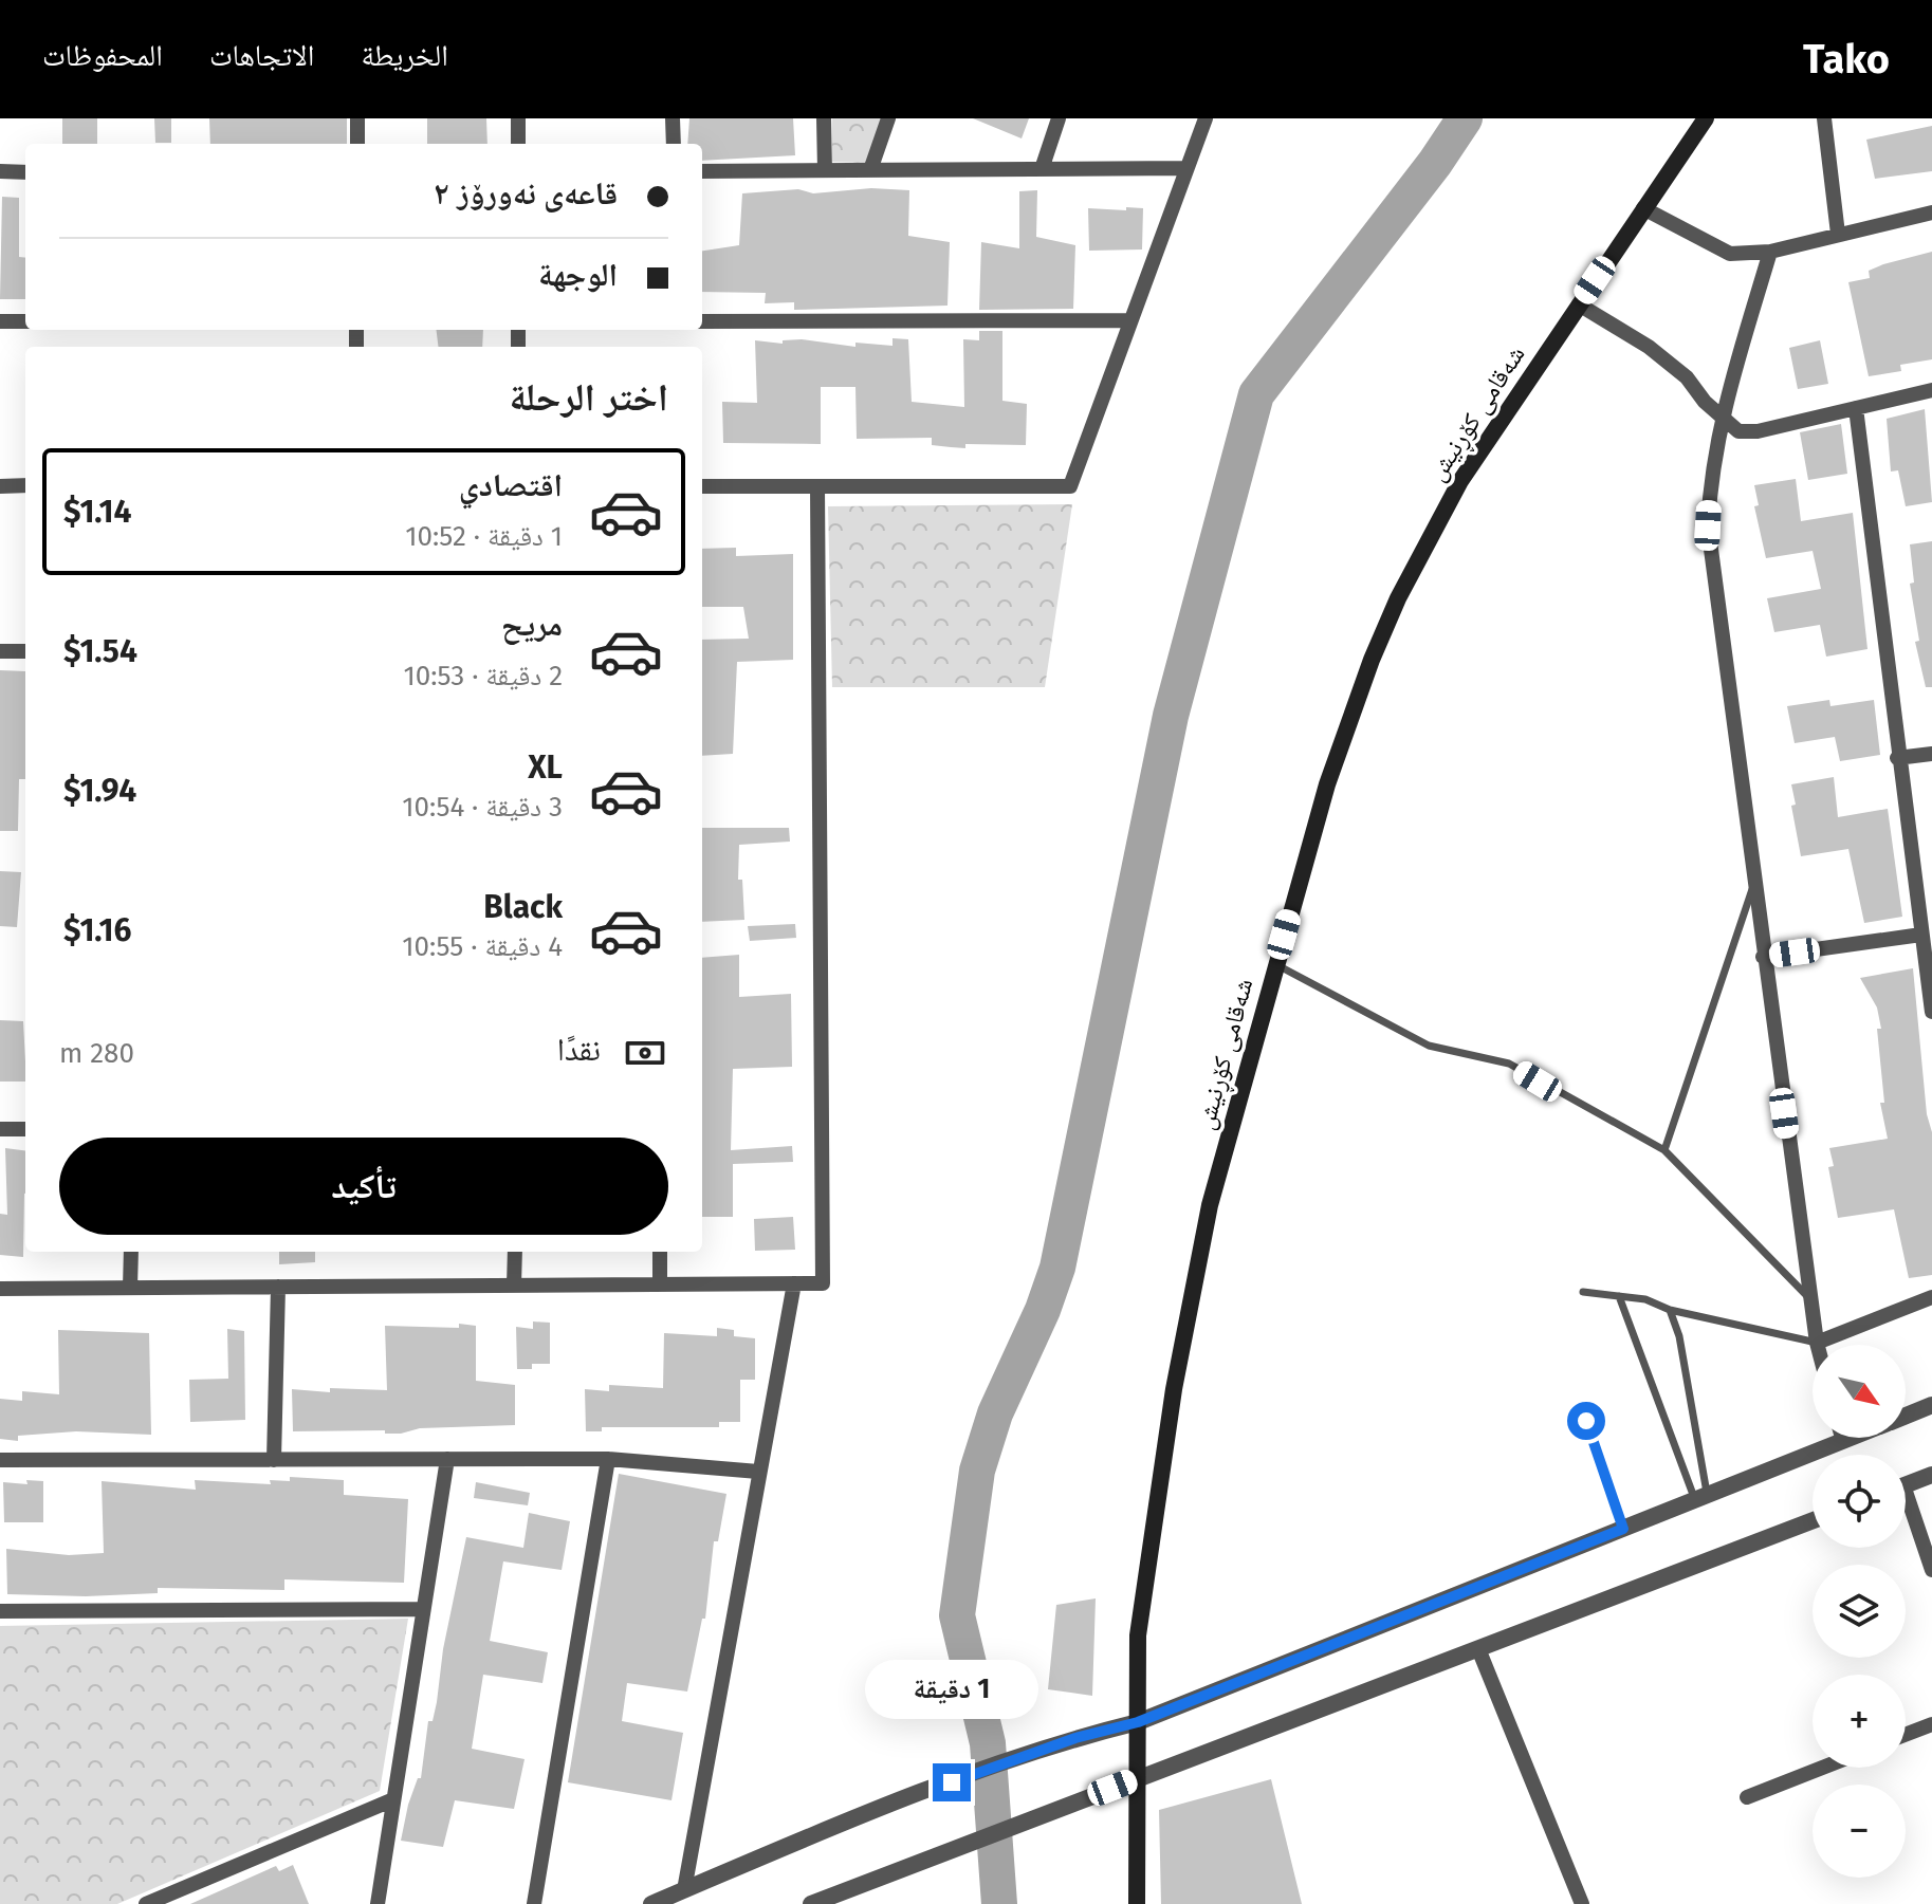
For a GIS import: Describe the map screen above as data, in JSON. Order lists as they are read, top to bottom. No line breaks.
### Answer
{"streets":{"main road":["شەقامی کۆڕنیش"]},"north":"bottom right","page":{"header":"Tako","nav":["الخريطة","الاتجاهات","المحفوظات"],"banner":["قاعەی نەورۆز ٢","الوجهة"],"heading":"اختر الرحلة","list":[{"name":"اقتصادي","note":"1 دقيقة · 10:52","value":"$1.14"},{"name":"مريح","note":"2 دقيقة · 10:53","value":"$1.54"},{"name":"XL","note":"3 دقيقة · 10:54","value":"$1.94"},{"name":"Black","note":"4 دقيقة · 10:55","value":"$1.16"}],"pay":["نقدًا","280 m"],"buttons":"تأكيد","map_buttons":["+","−"],"bubble":"1 دقيقة"}}
